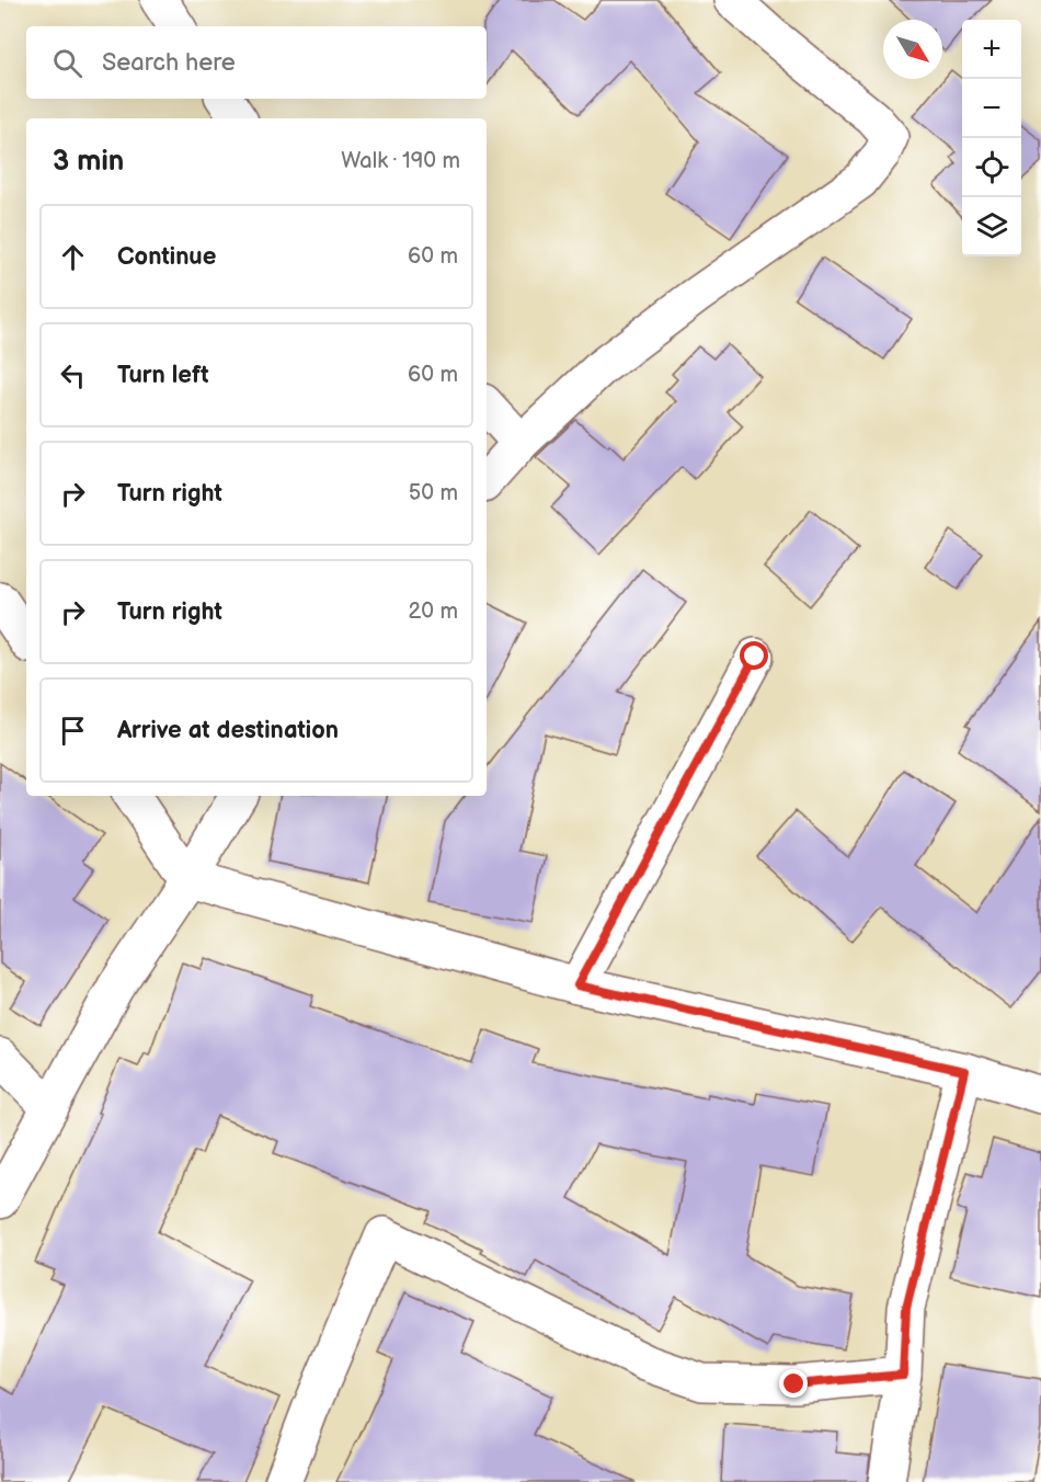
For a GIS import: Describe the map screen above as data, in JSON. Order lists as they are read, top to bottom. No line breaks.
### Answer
{"north":"bottom right","page":{"map_buttons":["+","−"],"search":"Search here","heading":["3 min","Walk · 190 m"],"list":[["Continue","60 m"],["Turn left","60 m"],["Turn right","50 m"],["Turn right","20 m"],"Arrive at destination"]}}
